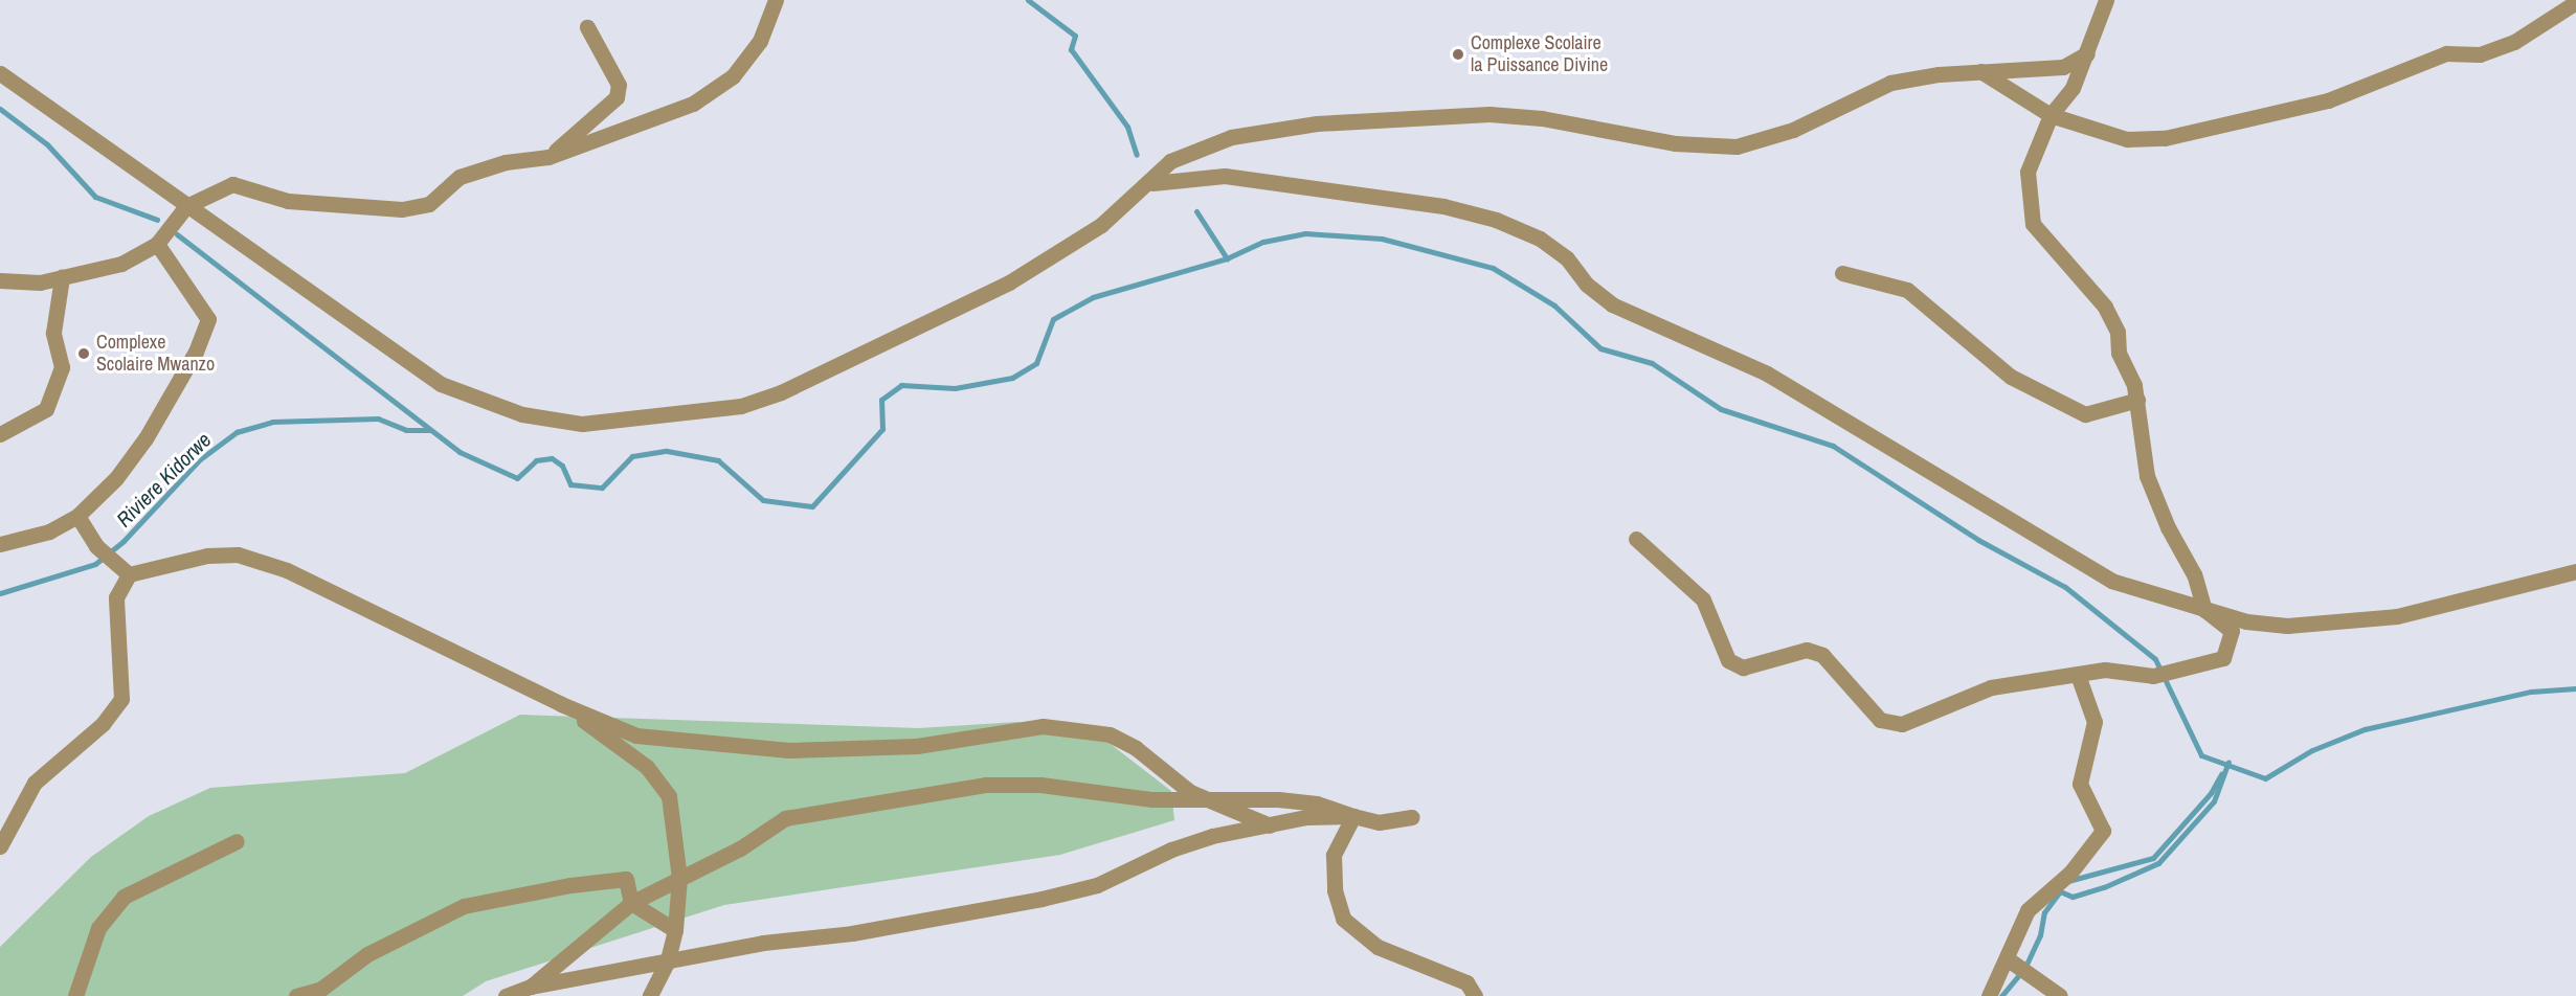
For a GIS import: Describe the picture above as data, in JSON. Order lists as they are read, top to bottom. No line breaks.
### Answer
{"water":["Riviere Kidorwe"],"places":["Complexe Scolaire la Puissance Divine","Complexe Scolaire Mwanzo"]}
